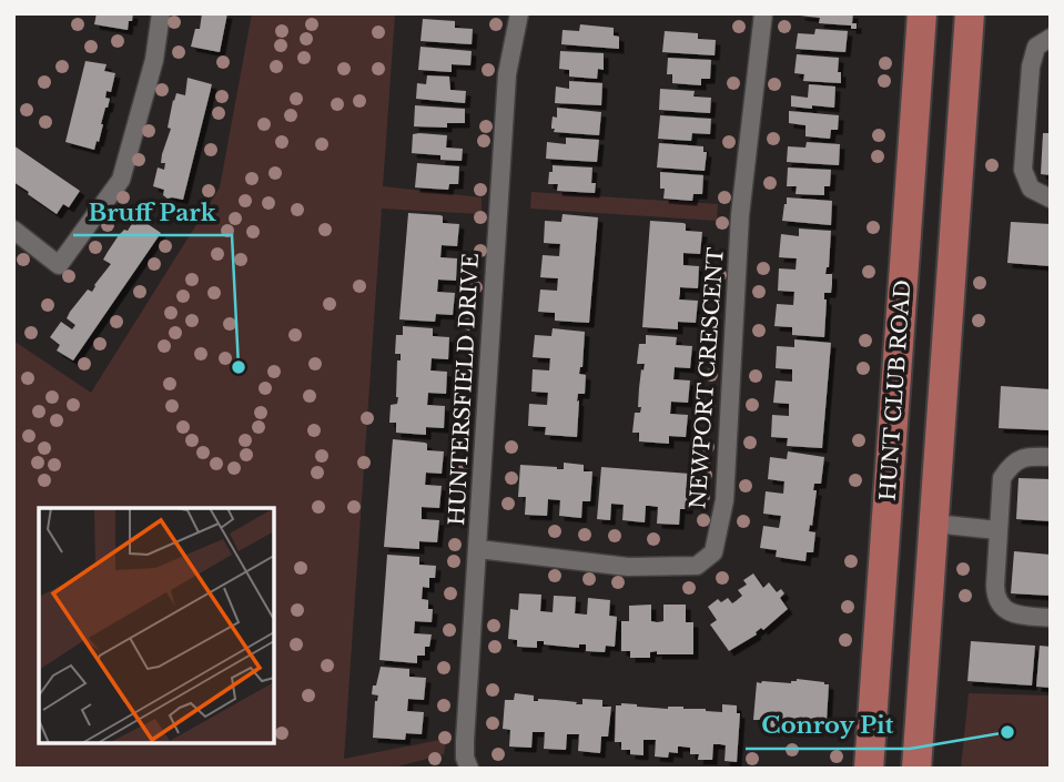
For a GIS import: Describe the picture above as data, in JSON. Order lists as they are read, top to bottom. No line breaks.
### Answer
{"streets":{"main road":["HUNT CLUB ROAD"],"street":["NEWPORT CRESCENT","HUNTERSFIELD DRIVE"]},"crossings":[["NEWPORT CRESCENT","HUNTERSFIELD DRIVE"]],"places":["Bruff Park","Conroy Pit"]}
